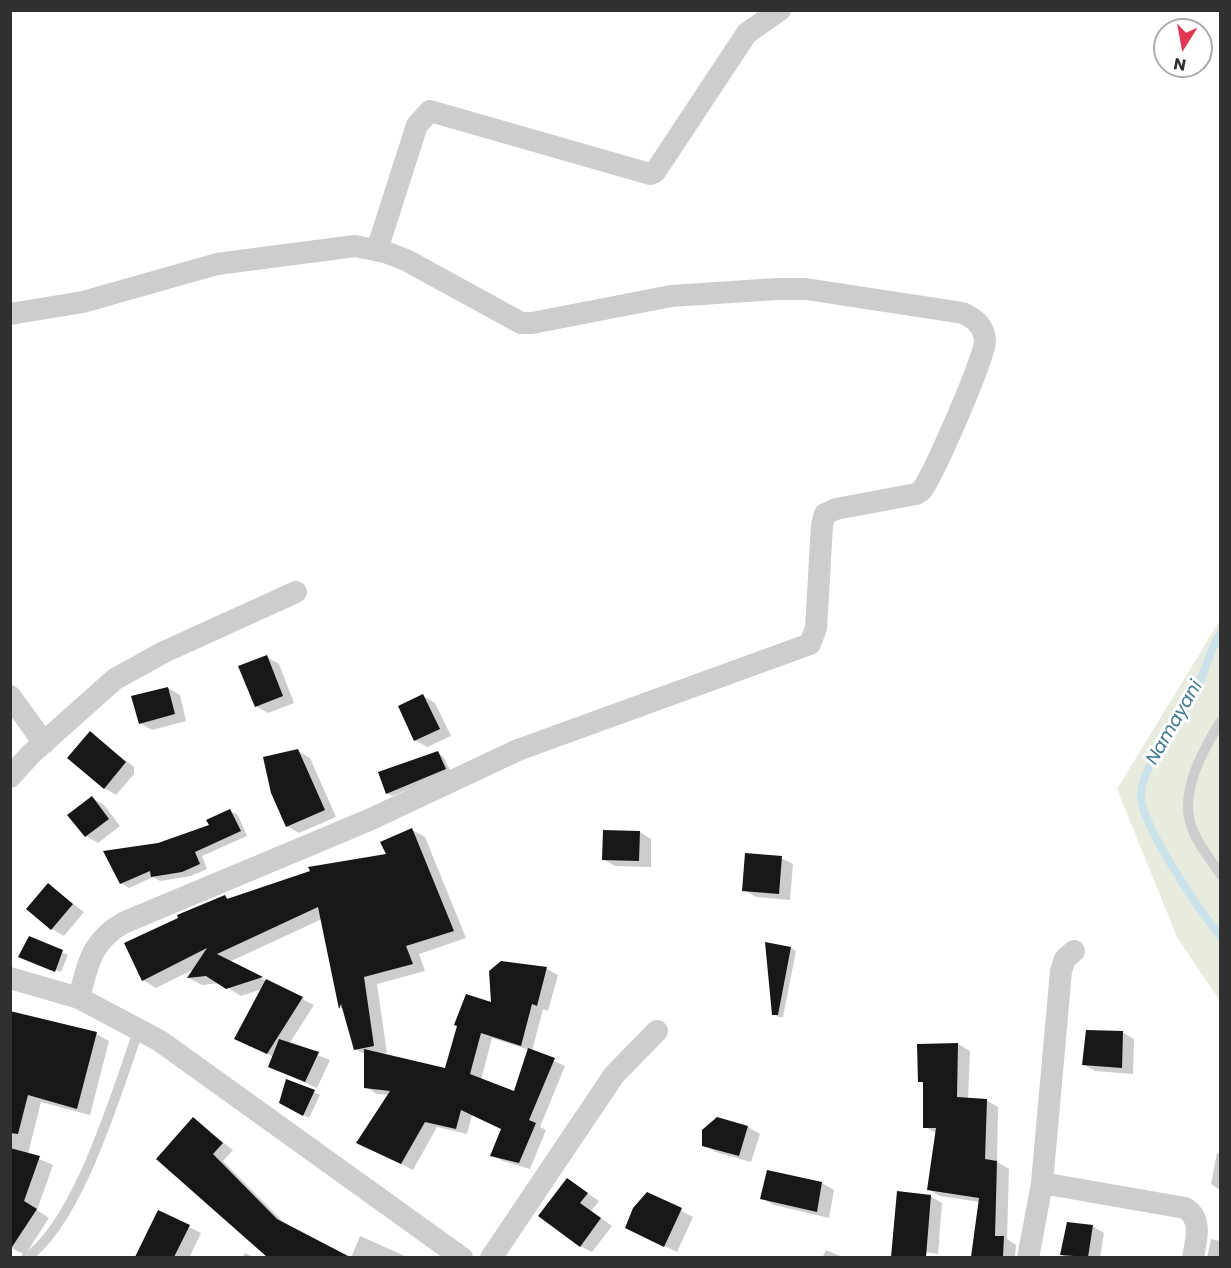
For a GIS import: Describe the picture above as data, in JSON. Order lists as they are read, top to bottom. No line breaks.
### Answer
{"water":["Namayani"],"north":"bottom"}
